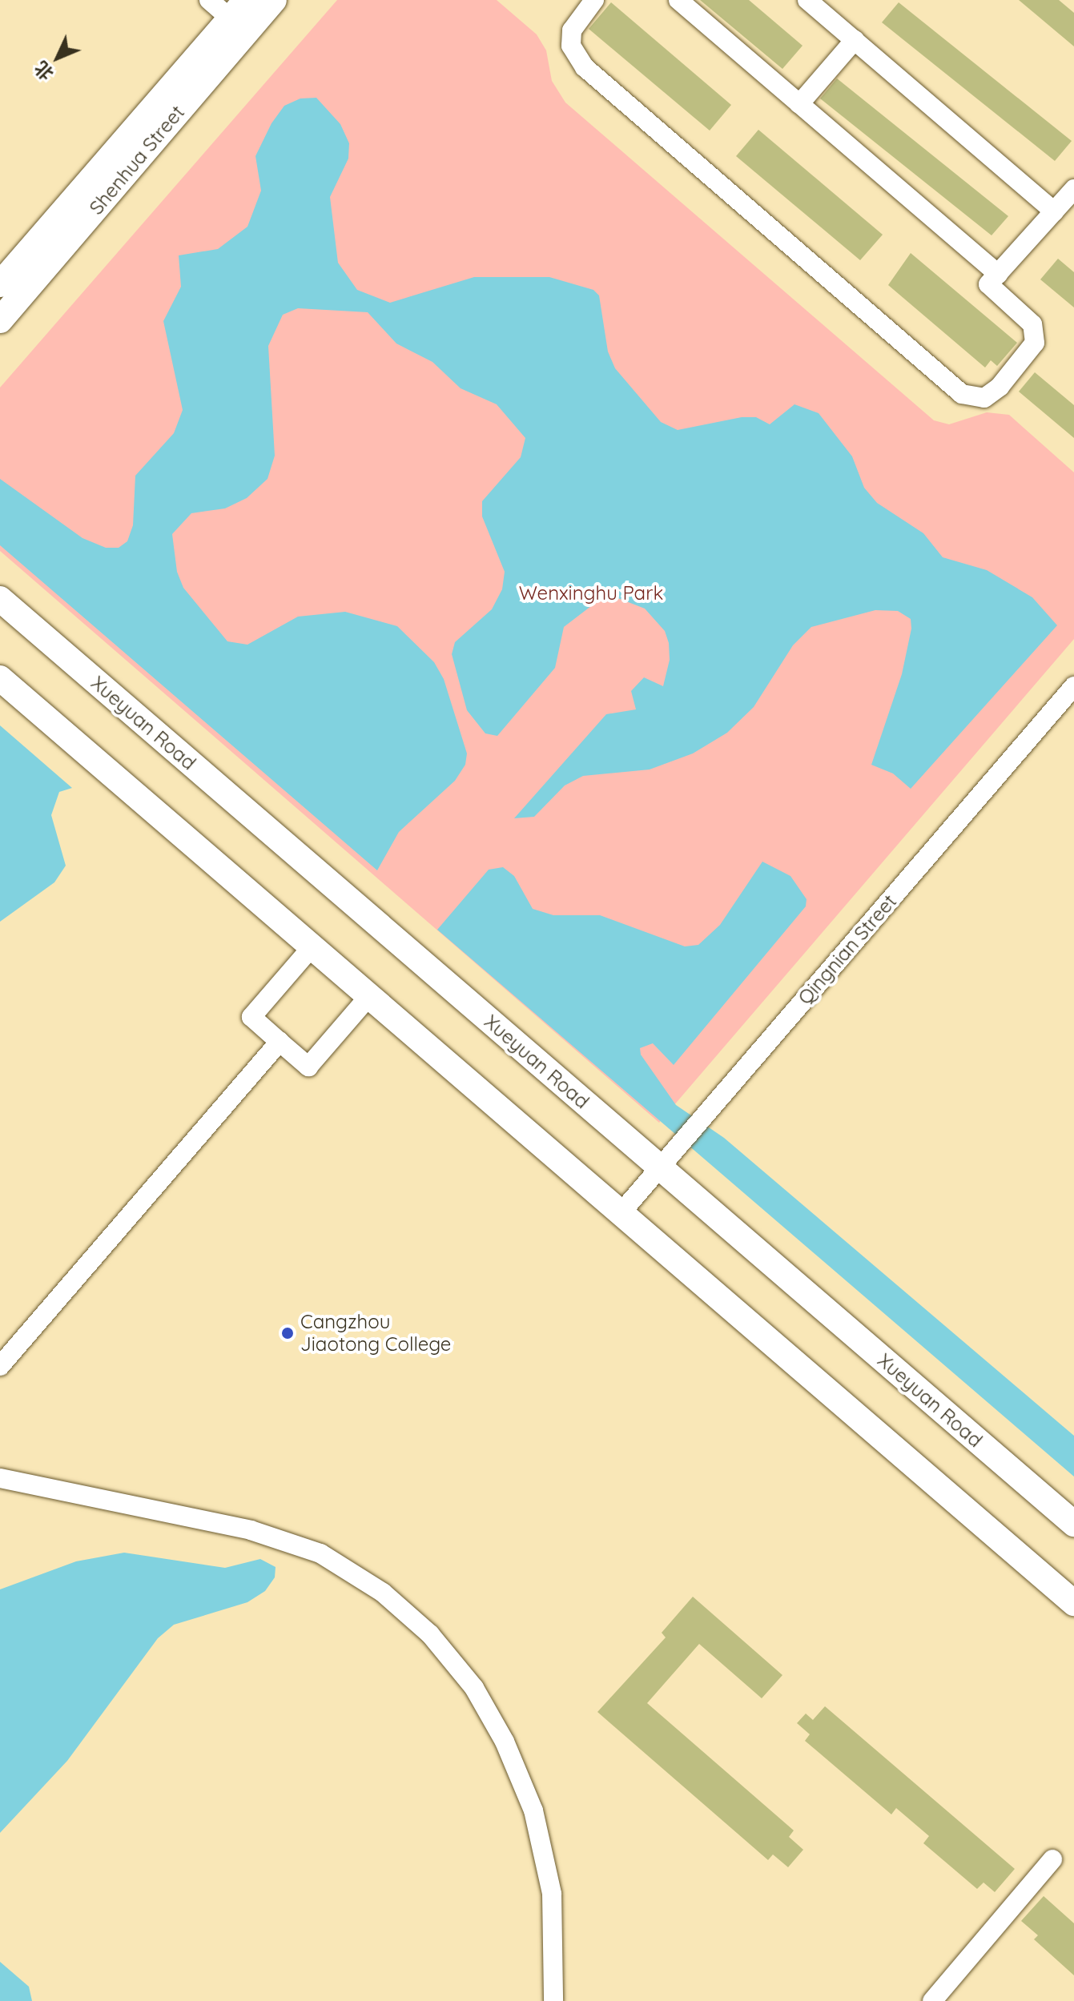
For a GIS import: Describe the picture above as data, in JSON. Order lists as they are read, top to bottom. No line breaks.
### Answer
{"streets":{"main road":["Shenhua Street","Xueyuan Road"],"street":["Qingnian Street"]},"crossings":[["Xueyuan Road","Qingnian Street"]],"parks":["Wenxinghu Park"],"places":["Cangzhou Jiaotong College"],"north":"bottom left"}
